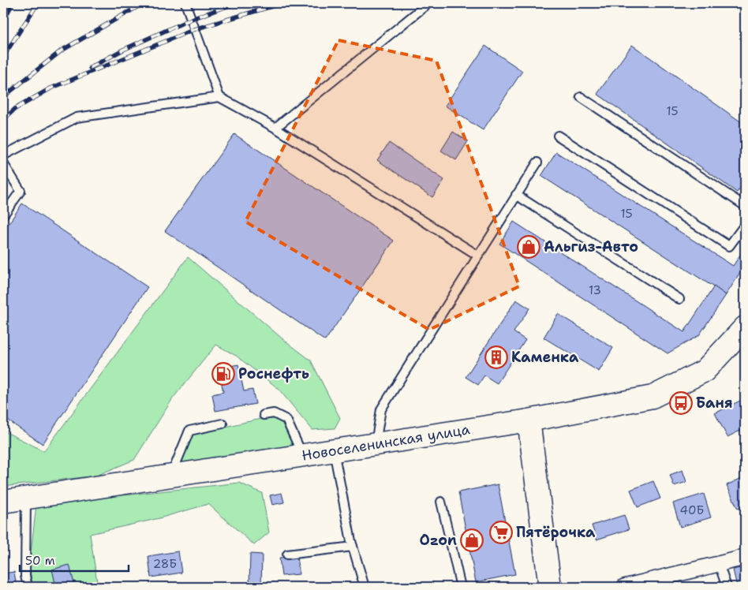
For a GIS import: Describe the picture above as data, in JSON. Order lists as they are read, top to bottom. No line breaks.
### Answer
{"streets":{"main road":["Новоселенинская улица"]},"places":{"shop":["Альгиз-Авто","Ozon"],"building":["Каменка"],"fuel station":["Роснефть"],"bus stop":["Баня"],"supermarket":["Пятёрочка"]},"house_numbers":["15","15","13","40Б","28Б"],"scale_bar":"50 m"}
